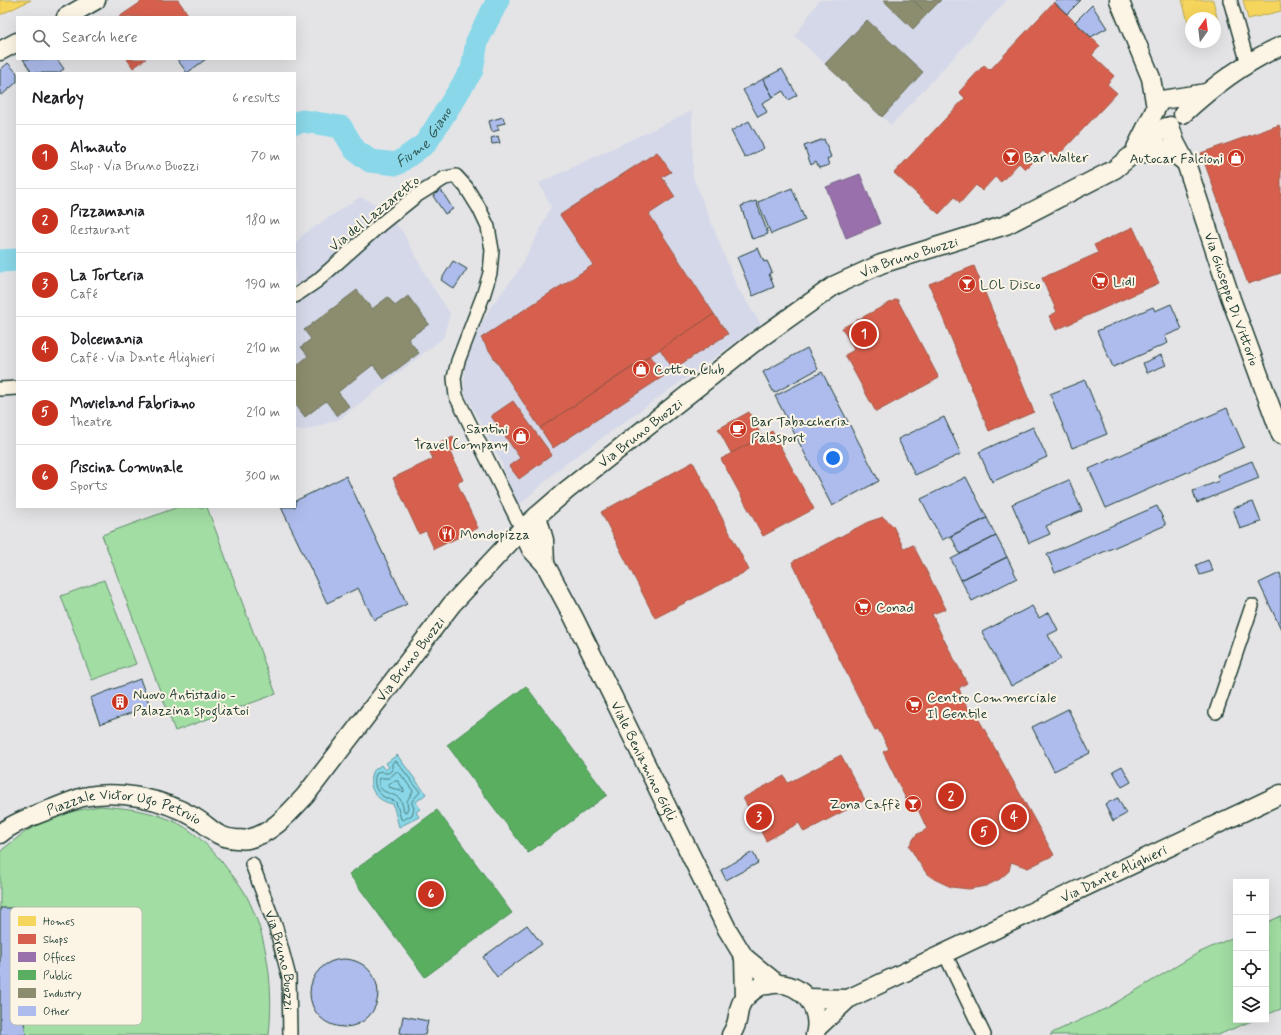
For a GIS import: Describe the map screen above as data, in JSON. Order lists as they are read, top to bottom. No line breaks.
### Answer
{"streets":{"street":["Via del Lazzaretto","Via Bruno Buozzi","Via Giuseppe Di Vittorio","Viale Beniamino Gigli","Piazzale Victor Ugo Petruio","Via Dante Alighieri"]},"crossings":[["Via del Lazzaretto","Via Bruno Buozzi"],["Via del Lazzaretto","Viale Beniamino Gigli"],["Via Bruno Buozzi","Via Giuseppe Di Vittorio"],["Via Bruno Buozzi","Viale Beniamino Gigli"],["Via Bruno Buozzi","Piazzale Victor Ugo Petruio"]],"water":["Fiume Giano"],"places":{"bar":["Bar Walter","LOL Disco","Zona Caffè"],"shop":["Autocar Falcioni","Cotton Club","Santini Travel Company"],"supermarket":["Lidl","Conad","Centro Commerciale Il Gentile"],"cafe":["Bar Tabaccheria Palasport"],"restaurant":["Mondopizza"],"building":["Nuovo Antistadio - Palazzina spogliatoi"]},"legend":["Homes","Shops","Offices","Public","Industry","Other"],"north":"top","page":{"search":"Search here","heading":["Nearby","6 results"],"list":[{"mark":"1","name":"Almauto","note":"Shop · Via Bruno Buozzi","value":"70 m"},{"mark":"2","name":"Pizzamania","note":"Restaurant","value":"180 m"},{"mark":"3","name":"La Torteria","note":"Café","value":"190 m"},{"mark":"4","name":"Dolcemania","note":"Café · Via Dante Alighieri","value":"210 m"},{"mark":"5","name":"Movieland Fabriano","note":"Theatre","value":"210 m"},{"mark":"6","name":"Piscina Comunale","note":"Sports","value":"300 m"}],"pins":["1","2","3","4","5","6"],"map_buttons":["+","−"]}}
